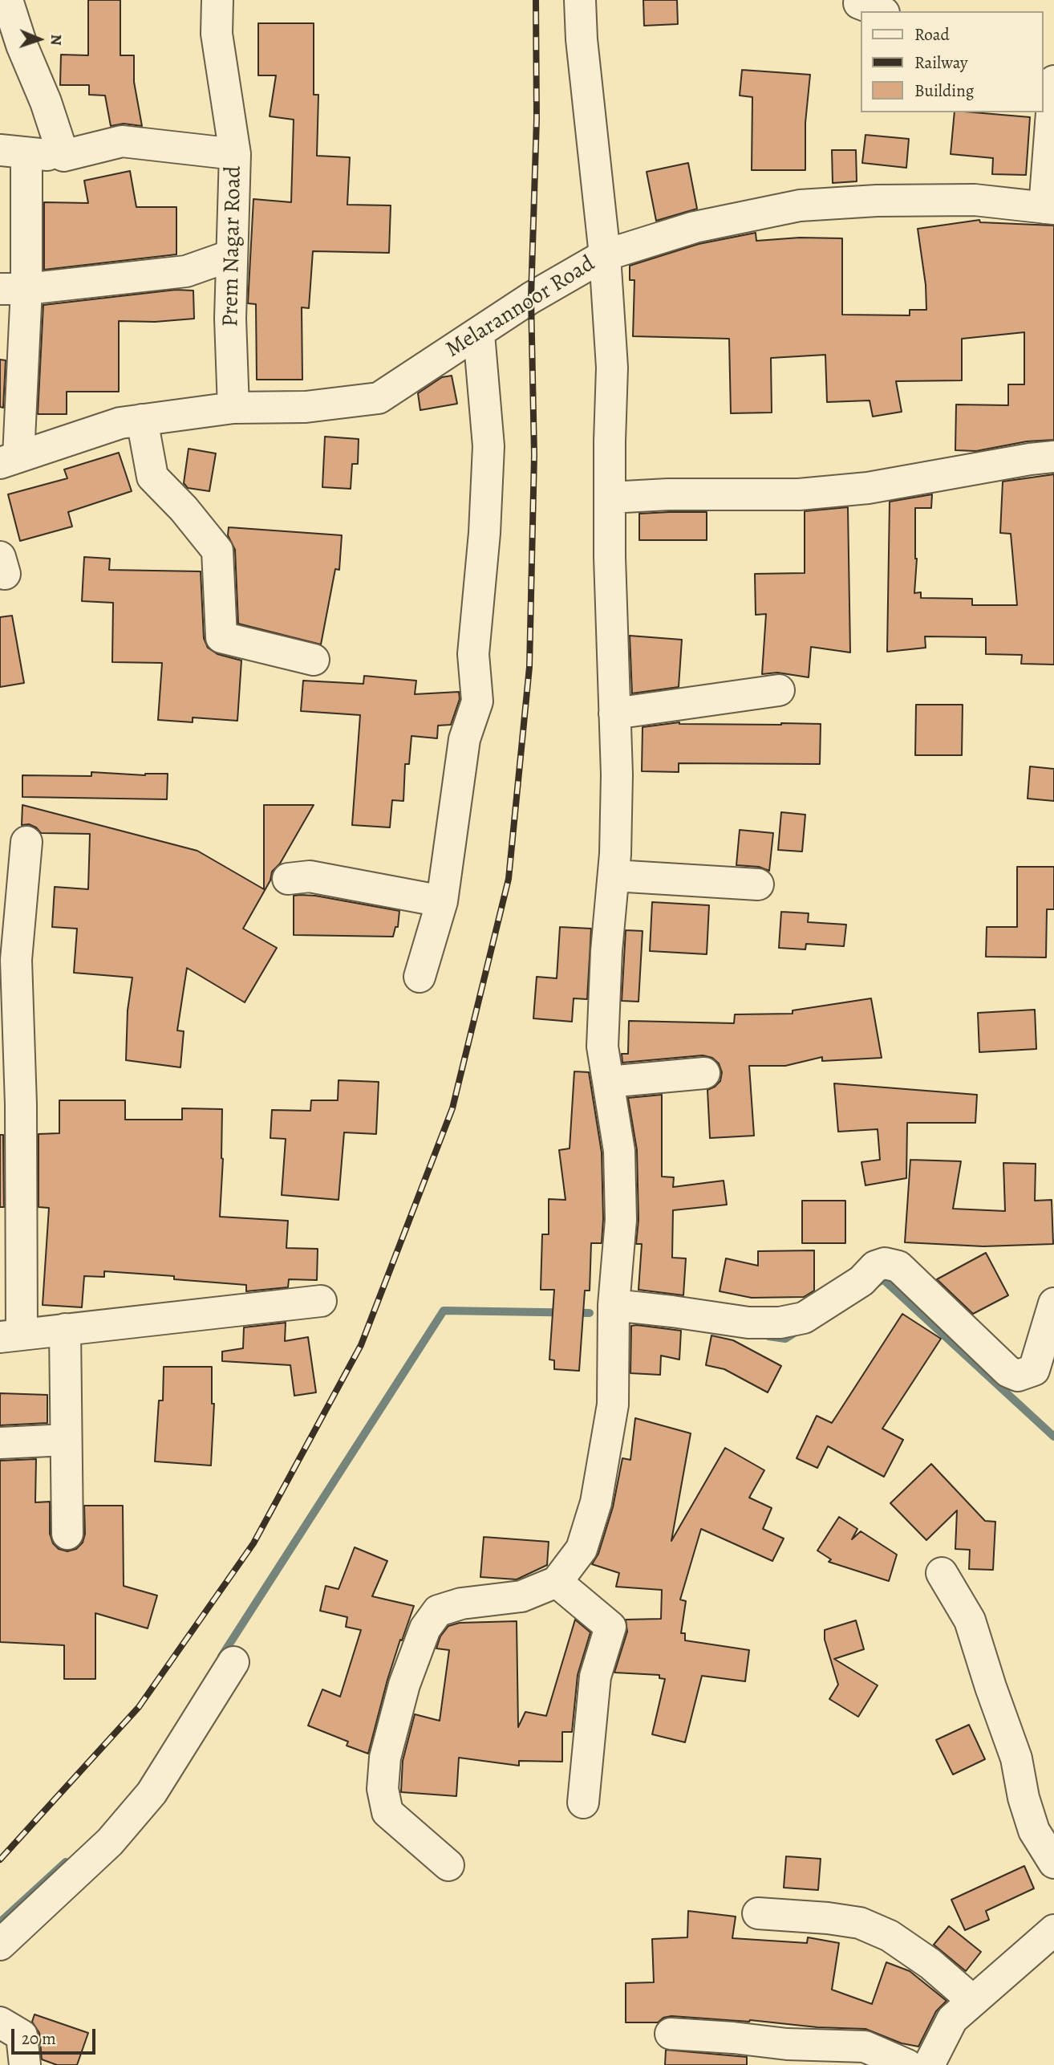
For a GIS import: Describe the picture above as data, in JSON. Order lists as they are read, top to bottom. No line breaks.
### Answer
{"streets":{"street":["Prem Nagar Road","Melarannoor Road"]},"crossings":[["Prem Nagar Road","Melarannoor Road"]],"legend":["Road","Railway","Building"],"scale_bar":"20 m","north":"right"}
